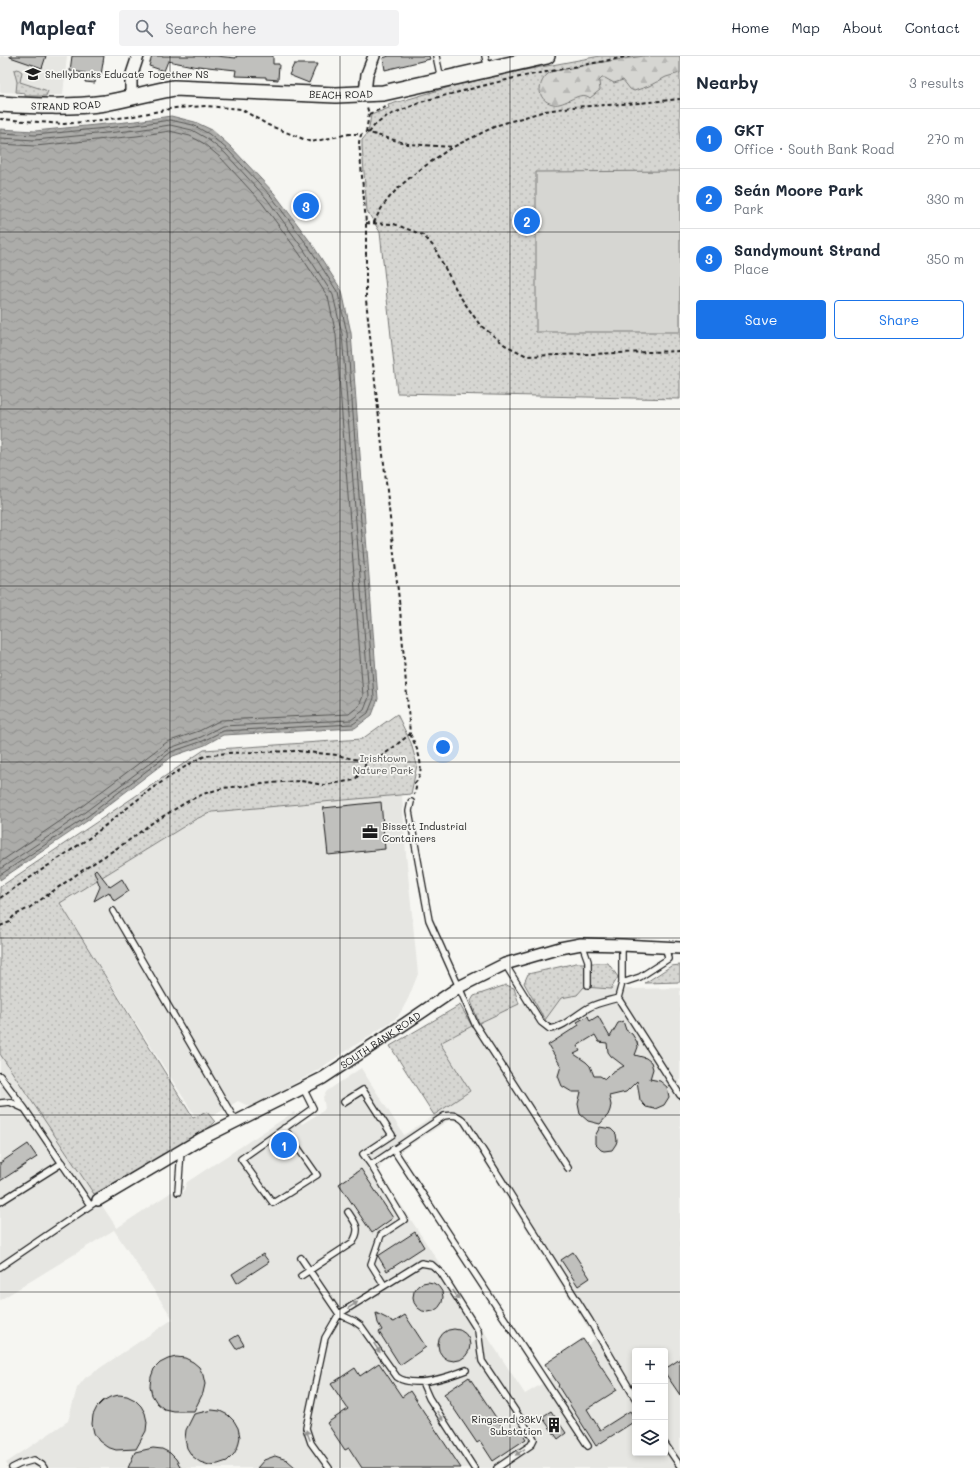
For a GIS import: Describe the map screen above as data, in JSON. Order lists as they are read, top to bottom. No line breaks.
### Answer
{"streets":{"main road":["BEACH ROAD","STRAND ROAD"],"street":["SOUTH BANK ROAD"]},"crossings":[["BEACH ROAD","STRAND ROAD"]],"parks":["Irishtown Nature Park"],"places":{"school or university":["Shellybanks Educate Together NS"],"office":["Bissett Industrial Containers"],"building":["Ringsend 38kV Substation"]},"page":{"header":"Mapleaf","search":"Search here","nav":["Home","Map","About","Contact"],"heading":["Nearby","3 results"],"list":[{"mark":"1","name":"GKT","note":"Office · South Bank Road","value":"270 m"},{"mark":"2","name":"Seán Moore Park","note":"Park","value":"330 m"},{"mark":"3","name":"Sandymount Strand","note":"Place","value":"350 m"}],"pins":["3","2","1"],"buttons":["Save","Share"],"map_buttons":["+","−"]}}
